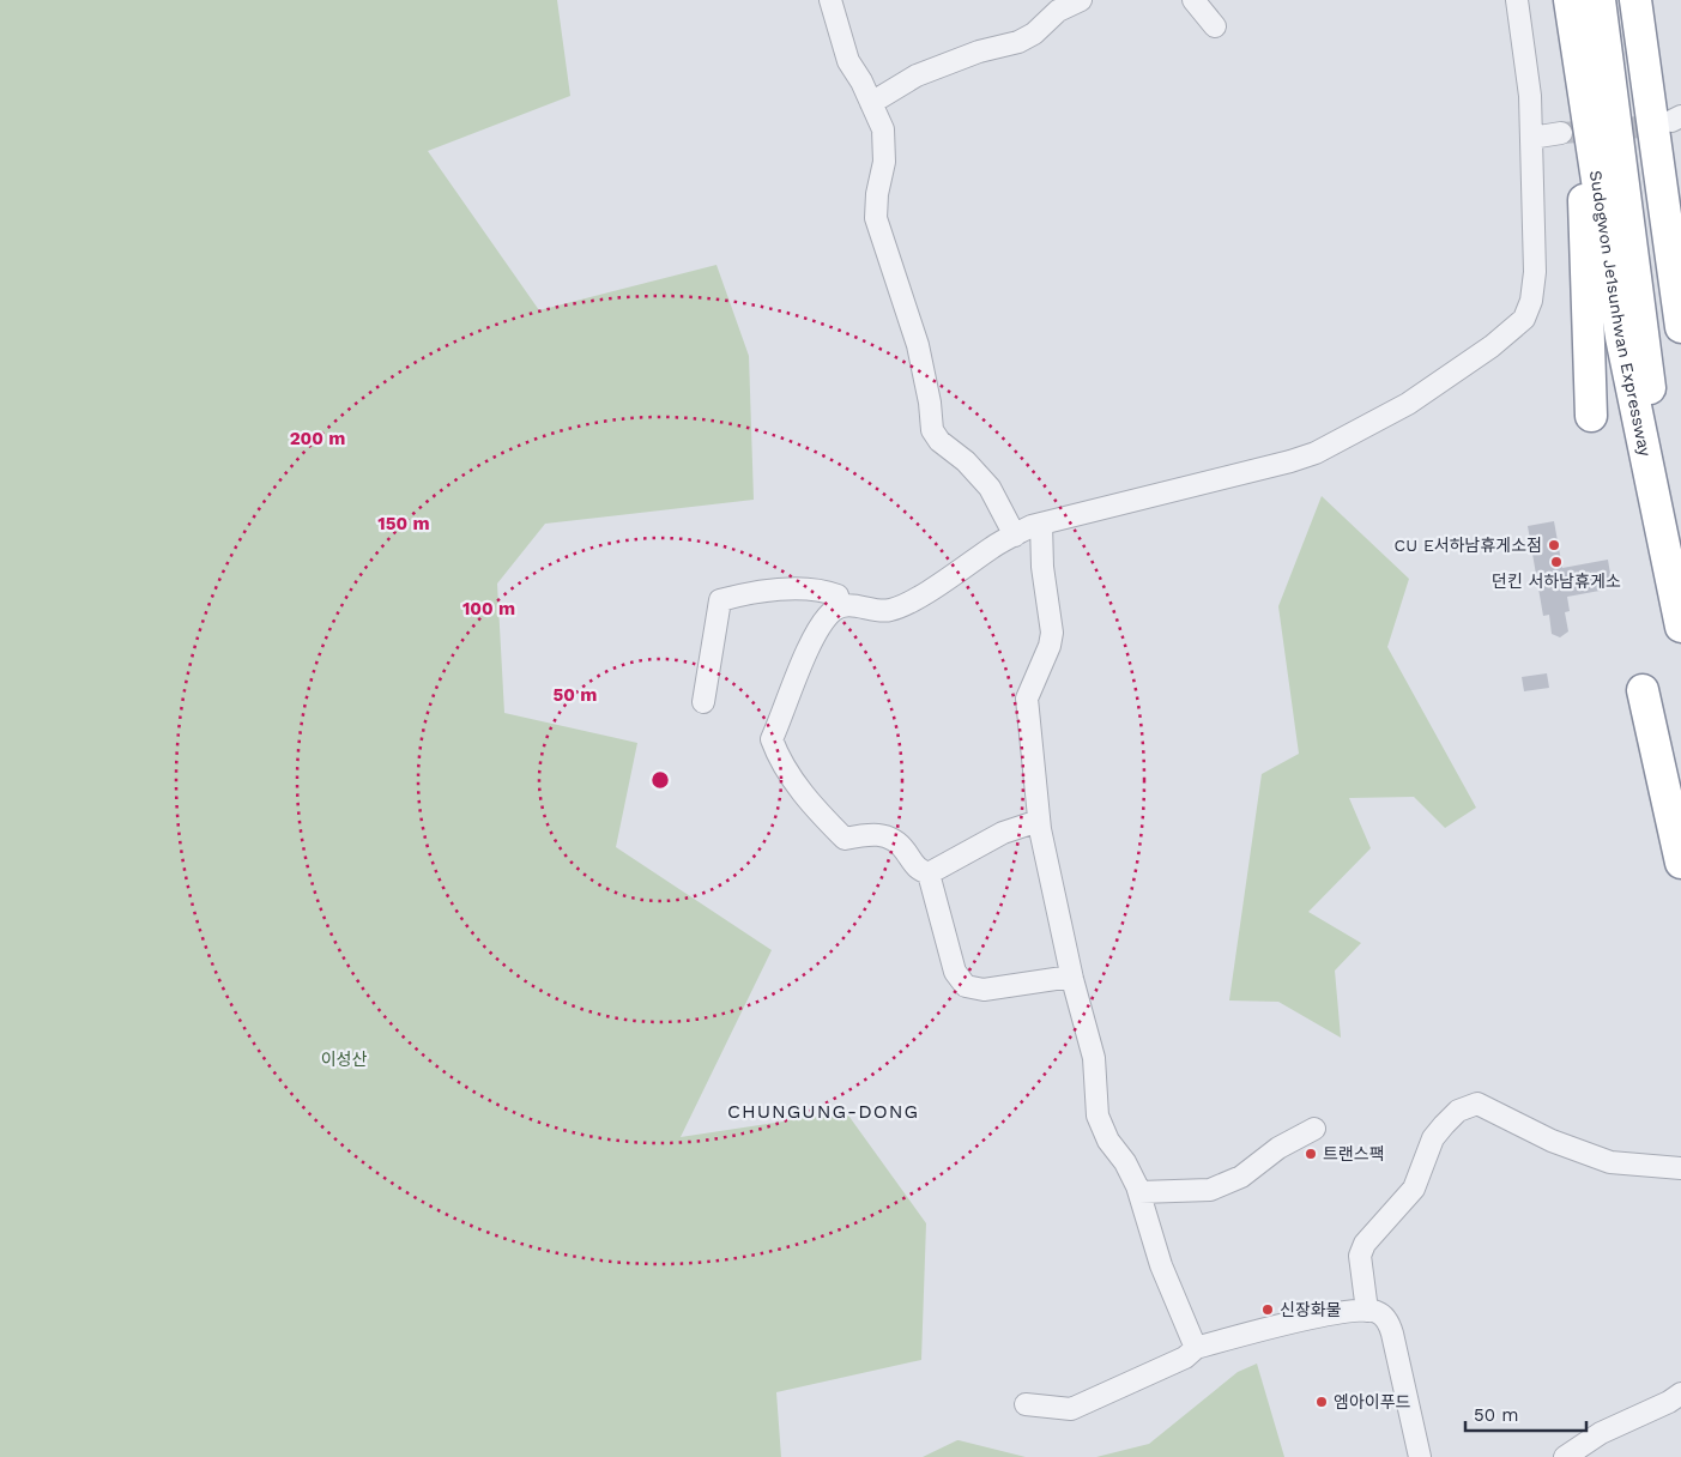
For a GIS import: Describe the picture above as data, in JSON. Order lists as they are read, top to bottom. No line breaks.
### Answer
{"streets":{"highway":["Sudogwon Je1sunhwan Expressway"]},"districts":["CHUNGUNG-DONG"],"parks":["이성산"],"places":["CU E서하남휴게소점","던킨 서하남휴게소","트랜스팩","신장화물","엠아이푸드"],"scale_bar":"50 m","rings":["200 m","150 m","100 m","50 m"]}
